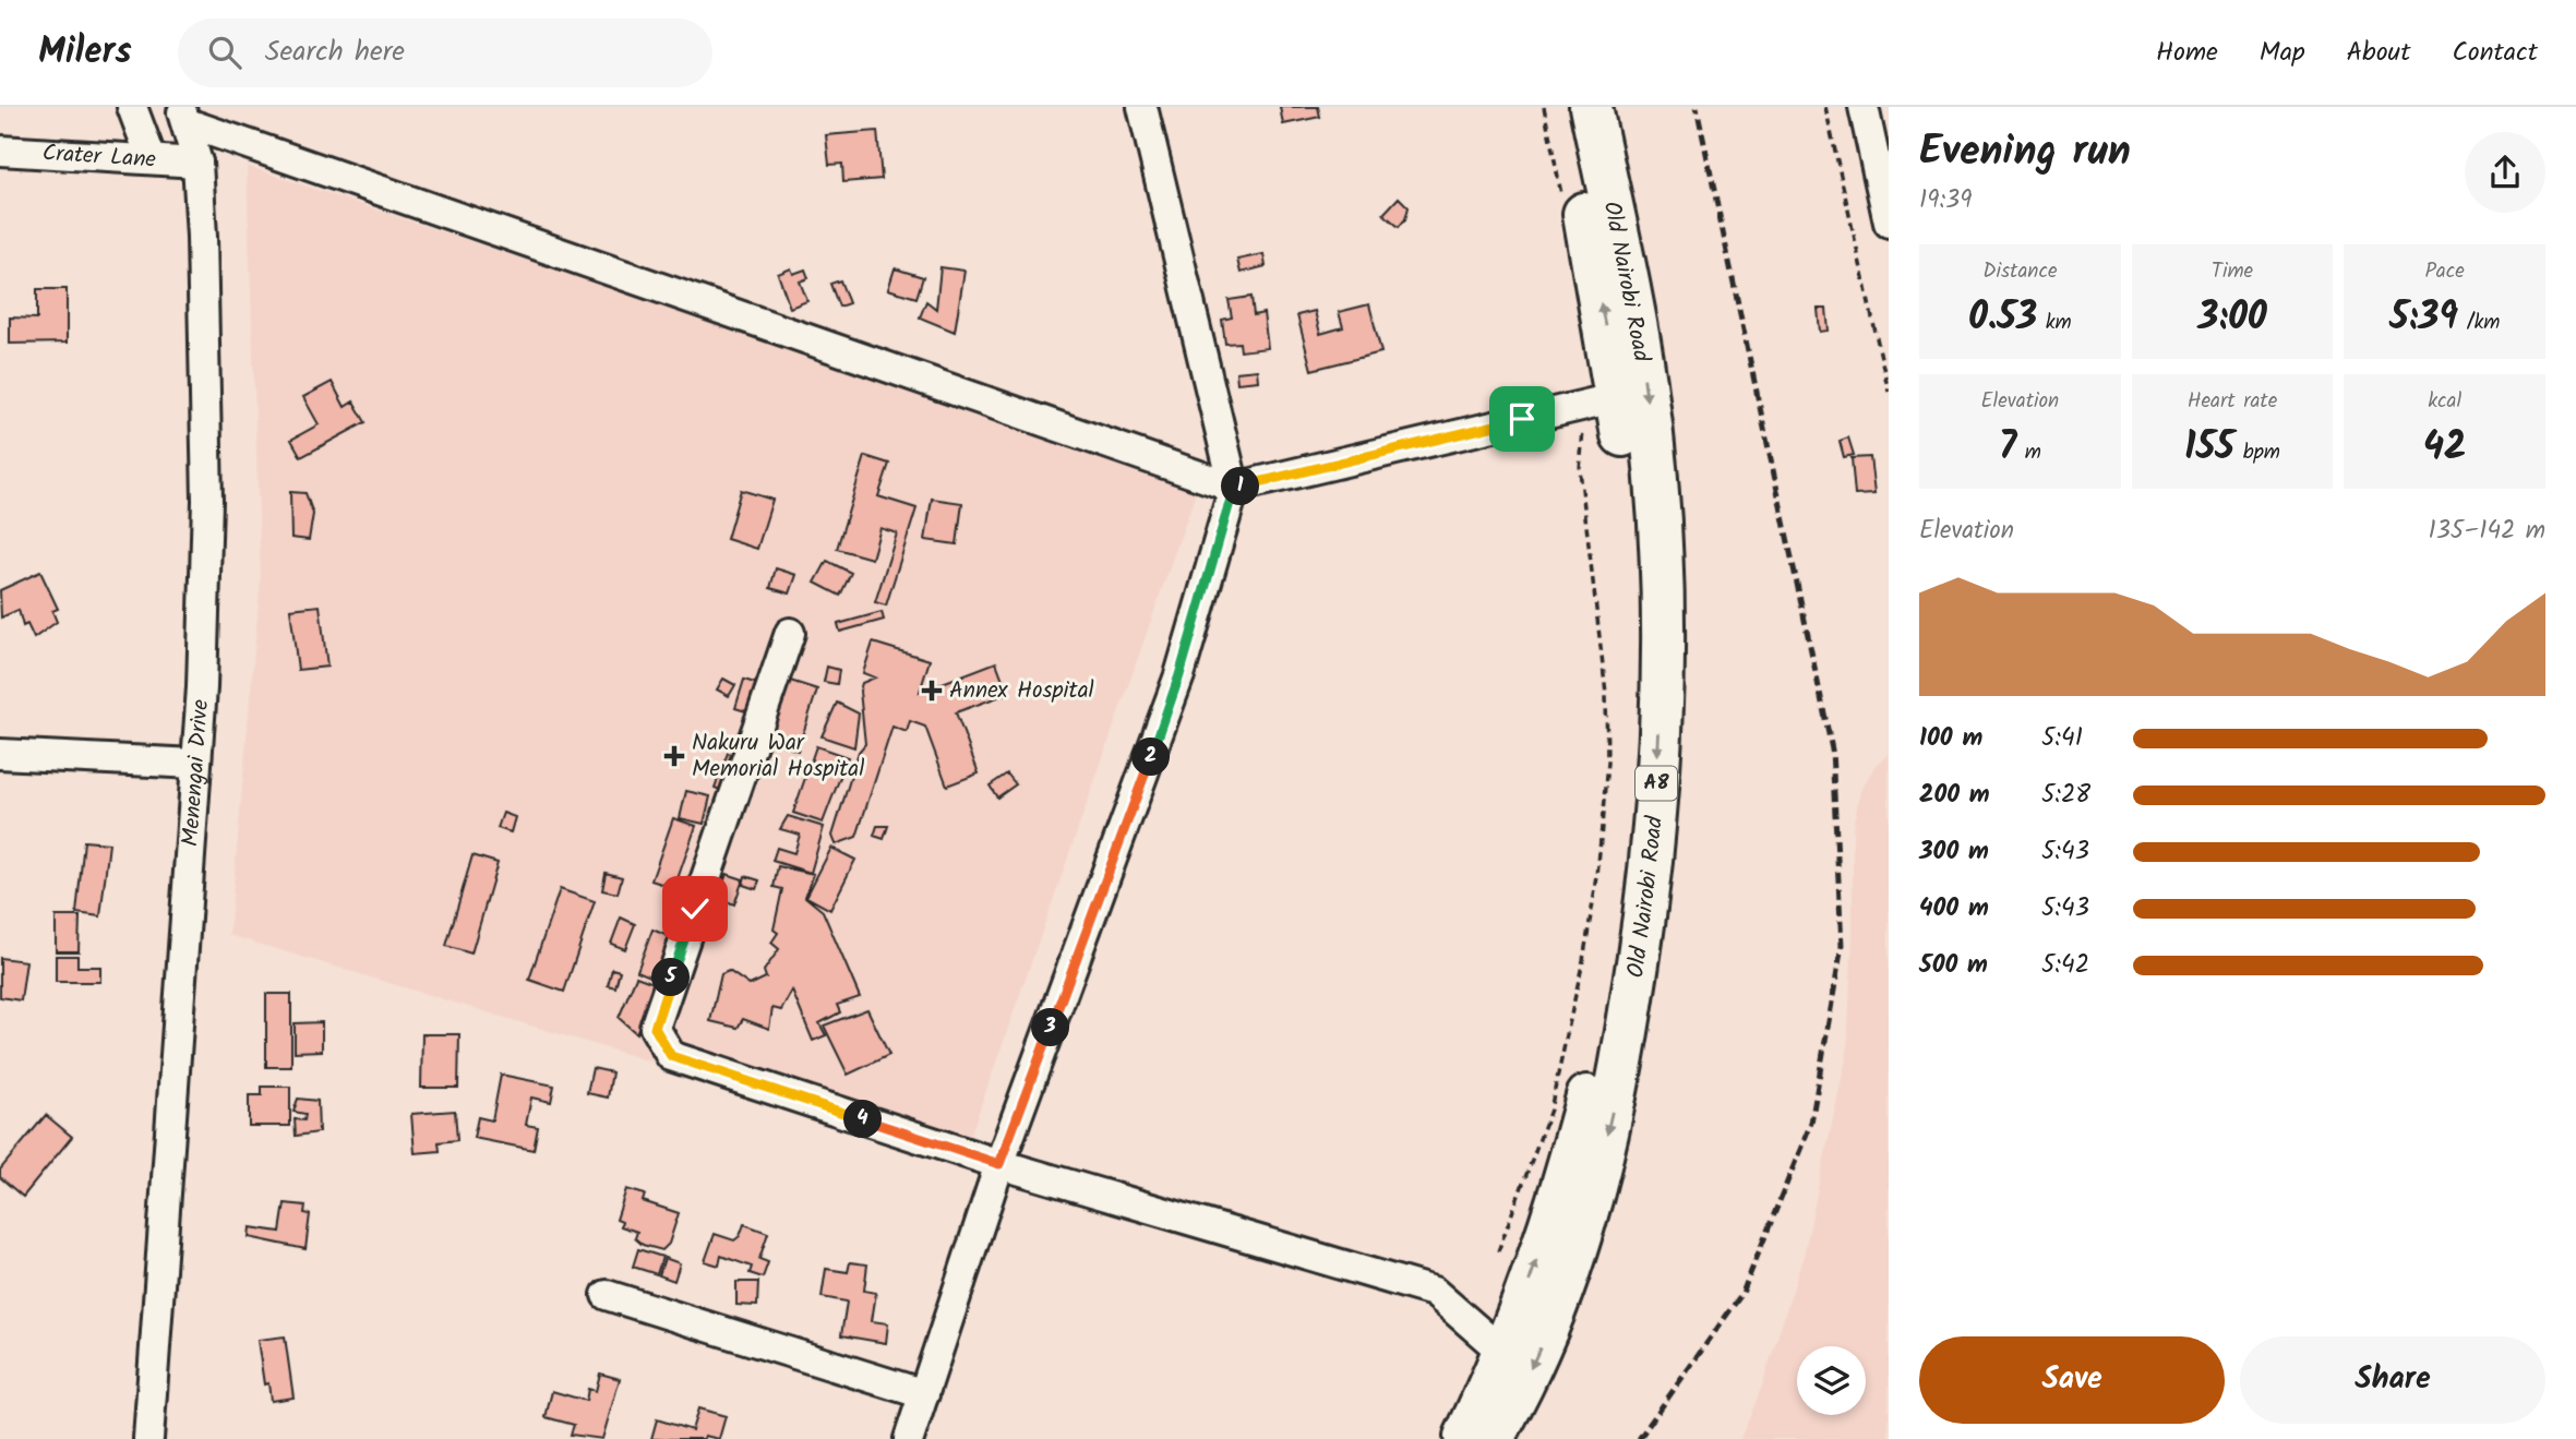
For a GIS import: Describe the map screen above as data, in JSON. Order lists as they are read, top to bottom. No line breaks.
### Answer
{"streets":{"highway":["Old Nairobi Road","A8"],"street":["Crater Lane","Menengai Drive"]},"crossings":[["Crater Lane","Menengai Drive"]],"places":{"health":["Annex Hospital","Nakuru War Memorial Hospital"]},"page":{"header":"Milers","search":"Search here","nav":["Home","Map","About","Contact"],"heading":["Evening run","19:39"],"stats":[["Distance","0.53 km"],["Time","3:00"],["Pace","5:39 /km"],["Elevation","7 m"],["Heart rate","155 bpm"],["kcal","42"]],"pins":["1","2","5","3","4"],"chart":["Elevation","135–142 m"],"list":[{"name":"100 m","note":"5:41"},{"name":"200 m","note":"5:28"},{"name":"300 m","note":"5:43"},{"name":"400 m","note":"5:43"},{"name":"500 m","note":"5:42"}],"buttons":["Save","Share"]}}
